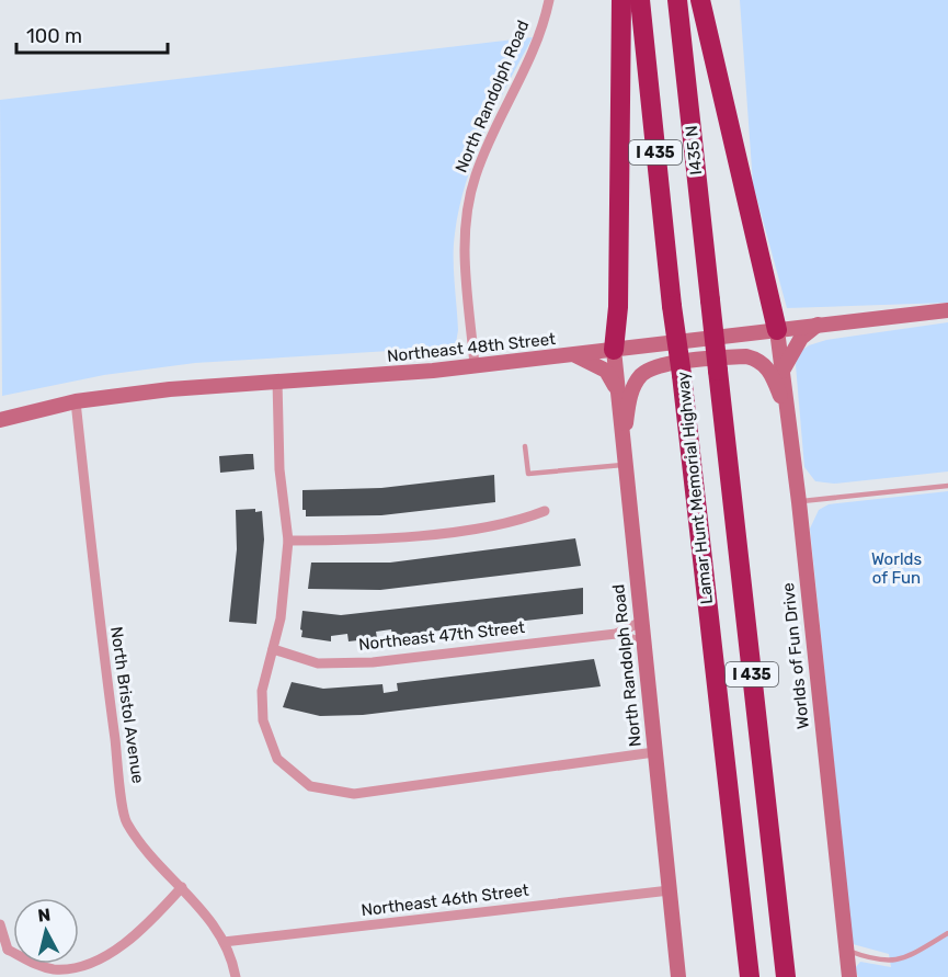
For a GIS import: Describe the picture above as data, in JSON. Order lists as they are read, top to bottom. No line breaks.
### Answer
{"streets":{"highway":["I435 N","I 435","Lamar Hunt Memorial Highway"],"main road":["North Randolph Road","Northeast 48th Street","Worlds of Fun Drive"],"street":["Northeast 47th Street","North Bristol Avenue","Northeast 46th Street"]},"crossings":[["North Randolph Road","Northeast 48th Street"],["North Randolph Road","Northeast 47th Street"],["North Randolph Road","Northeast 46th Street"],["Northeast 48th Street","Worlds of Fun Drive"],["Northeast 48th Street","North Bristol Avenue"],["North Bristol Avenue","Northeast 46th Street"]],"parks":["Worlds of Fun"],"scale_bar":"100 m","north":"top"}
